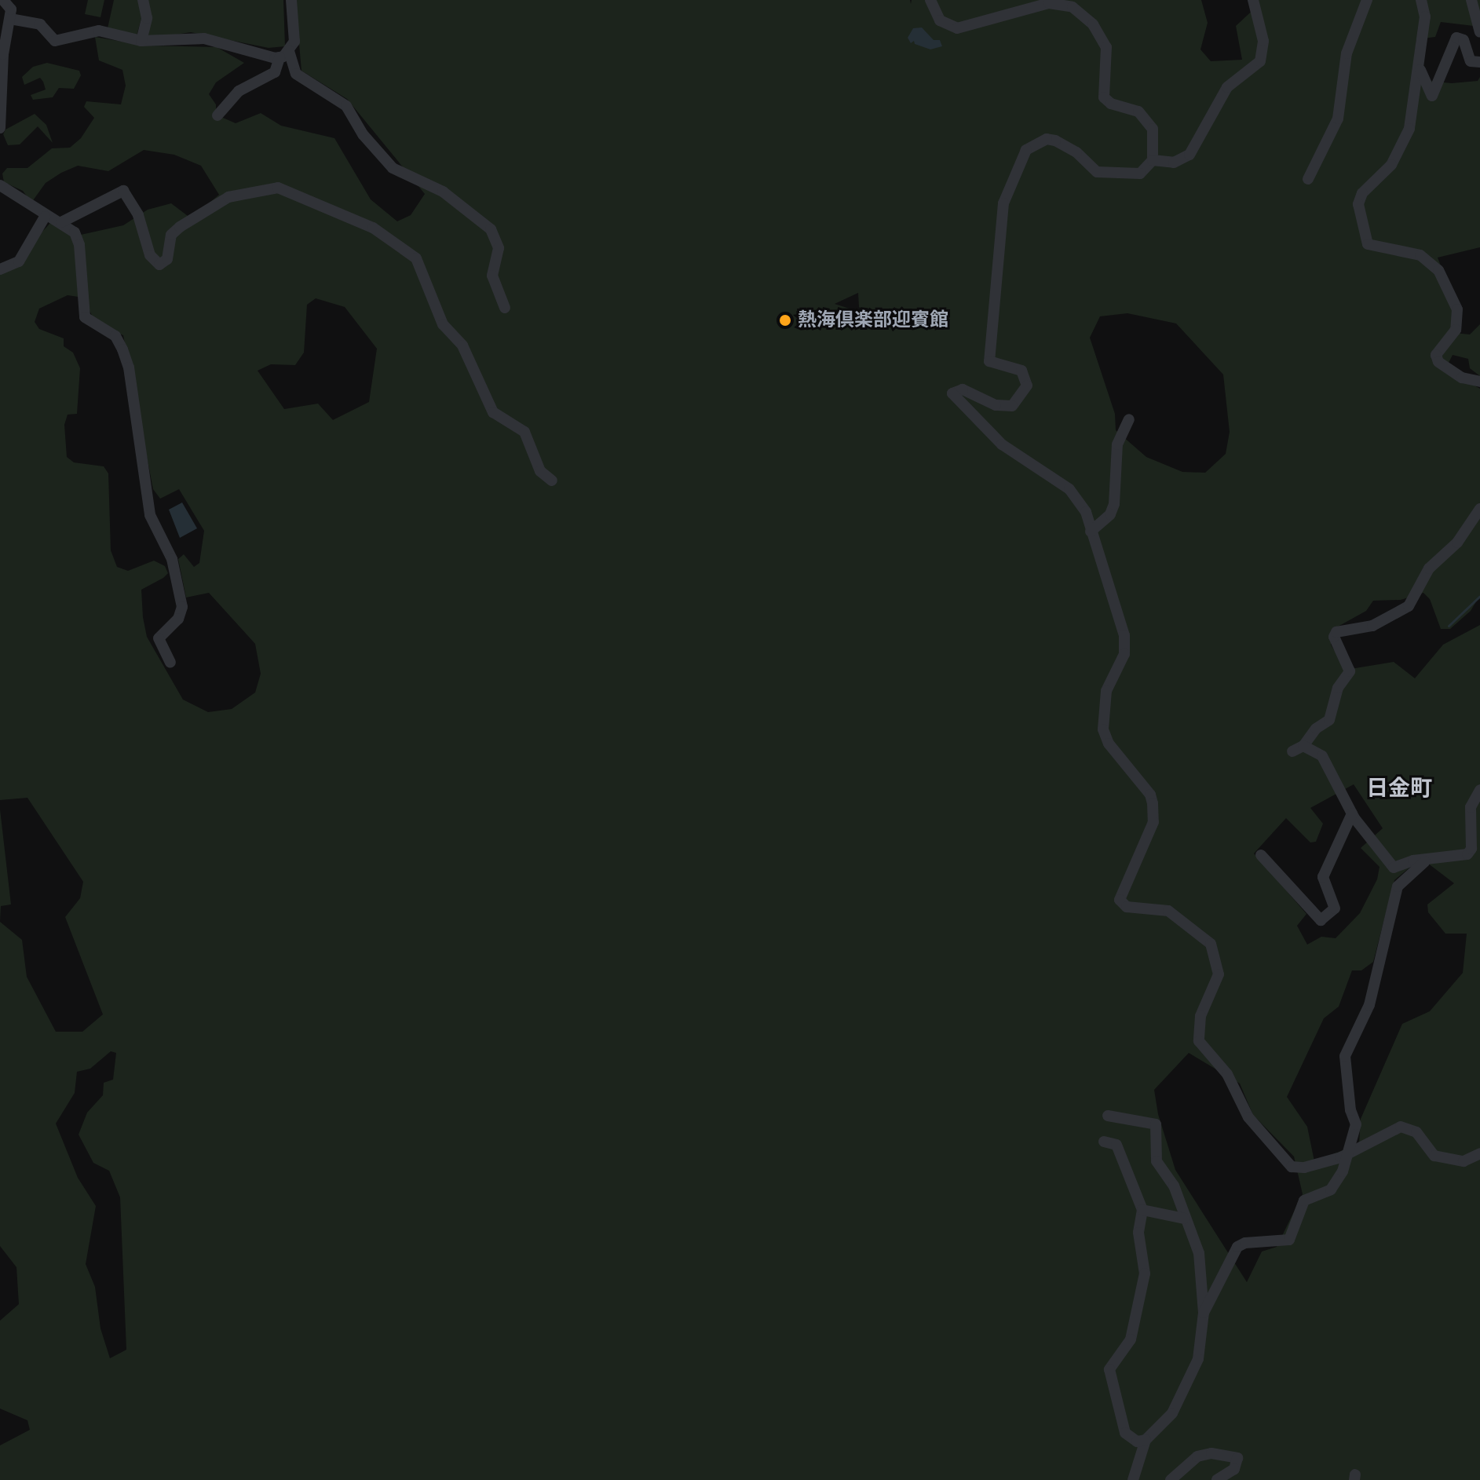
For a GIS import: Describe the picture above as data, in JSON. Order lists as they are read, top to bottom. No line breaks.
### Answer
{"districts":["日金町"],"places":["熱海倶楽部迎賓館"]}
